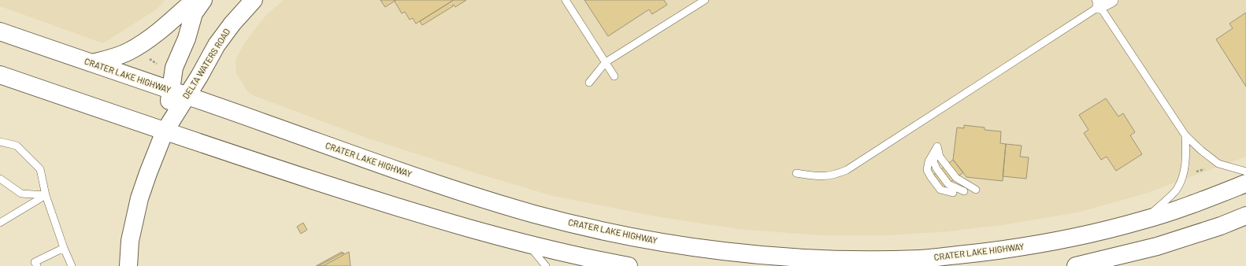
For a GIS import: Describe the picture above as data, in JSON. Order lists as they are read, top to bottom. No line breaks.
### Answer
{"streets":{"main road":["DELTA WATERS ROAD","CRATER LAKE HIGHWAY"]},"crossings":[["DELTA WATERS ROAD","CRATER LAKE HIGHWAY"]]}
